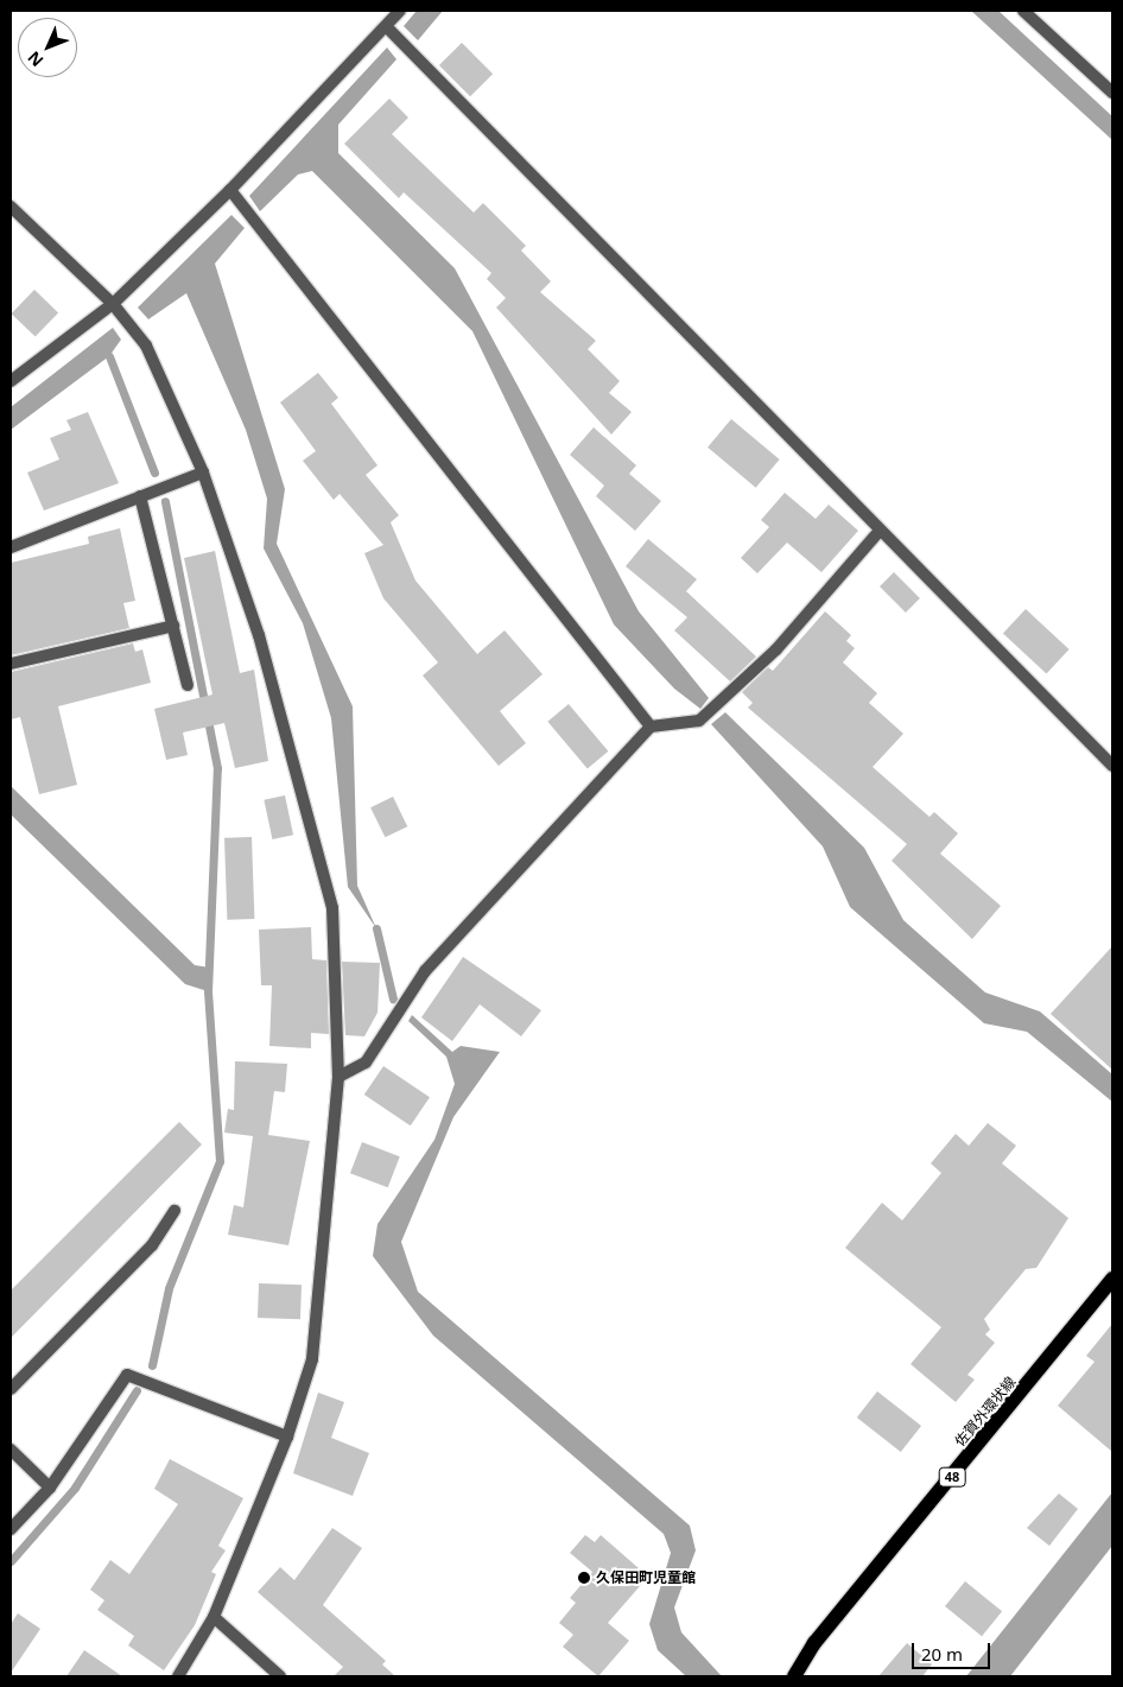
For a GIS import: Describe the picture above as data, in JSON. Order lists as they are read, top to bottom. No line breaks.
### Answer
{"streets":{"main road":["佐賀外環状線","48"]},"places":["久保田町児童館"],"scale_bar":"20 m","north":"bottom left"}
